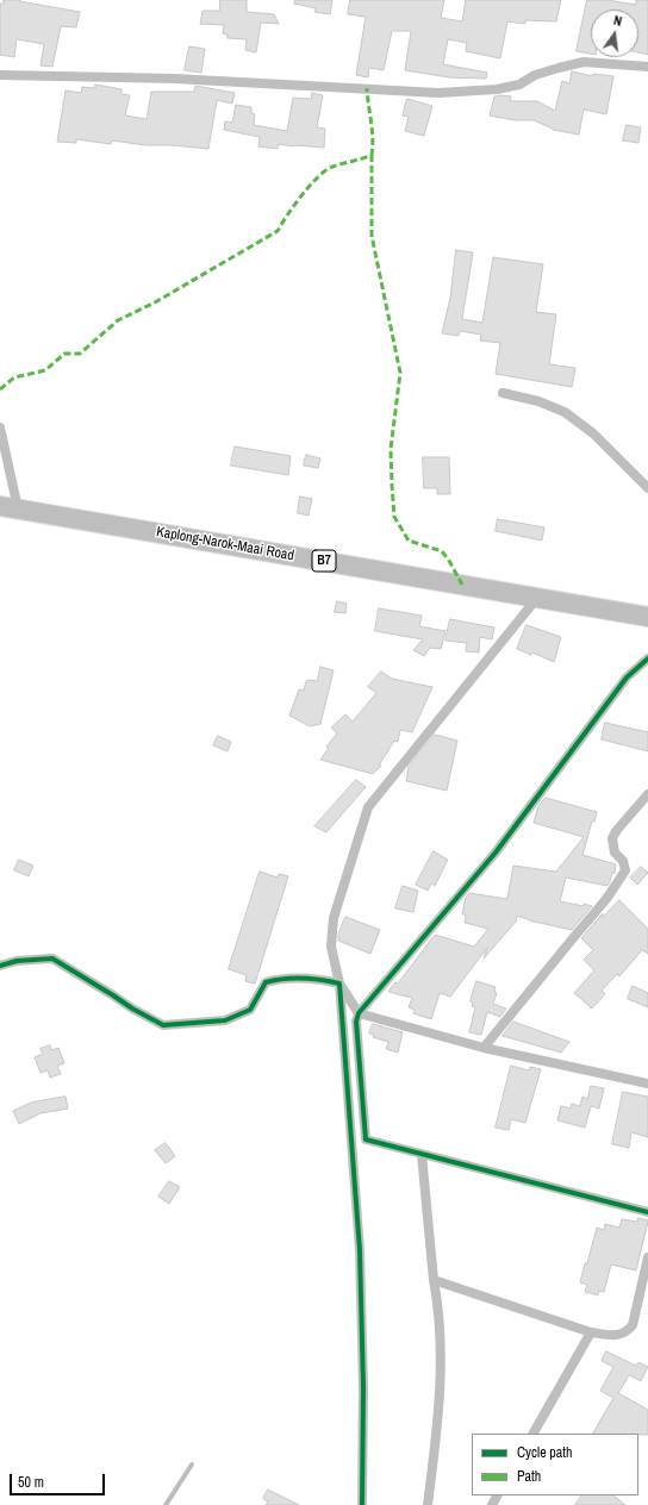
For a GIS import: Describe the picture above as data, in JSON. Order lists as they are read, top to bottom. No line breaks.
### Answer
{"streets":{"highway":["Kaplong-Narok-Maai Road","B7"]},"legend":["Cycle path","Path"],"scale_bar":"50 m","north":"top"}
